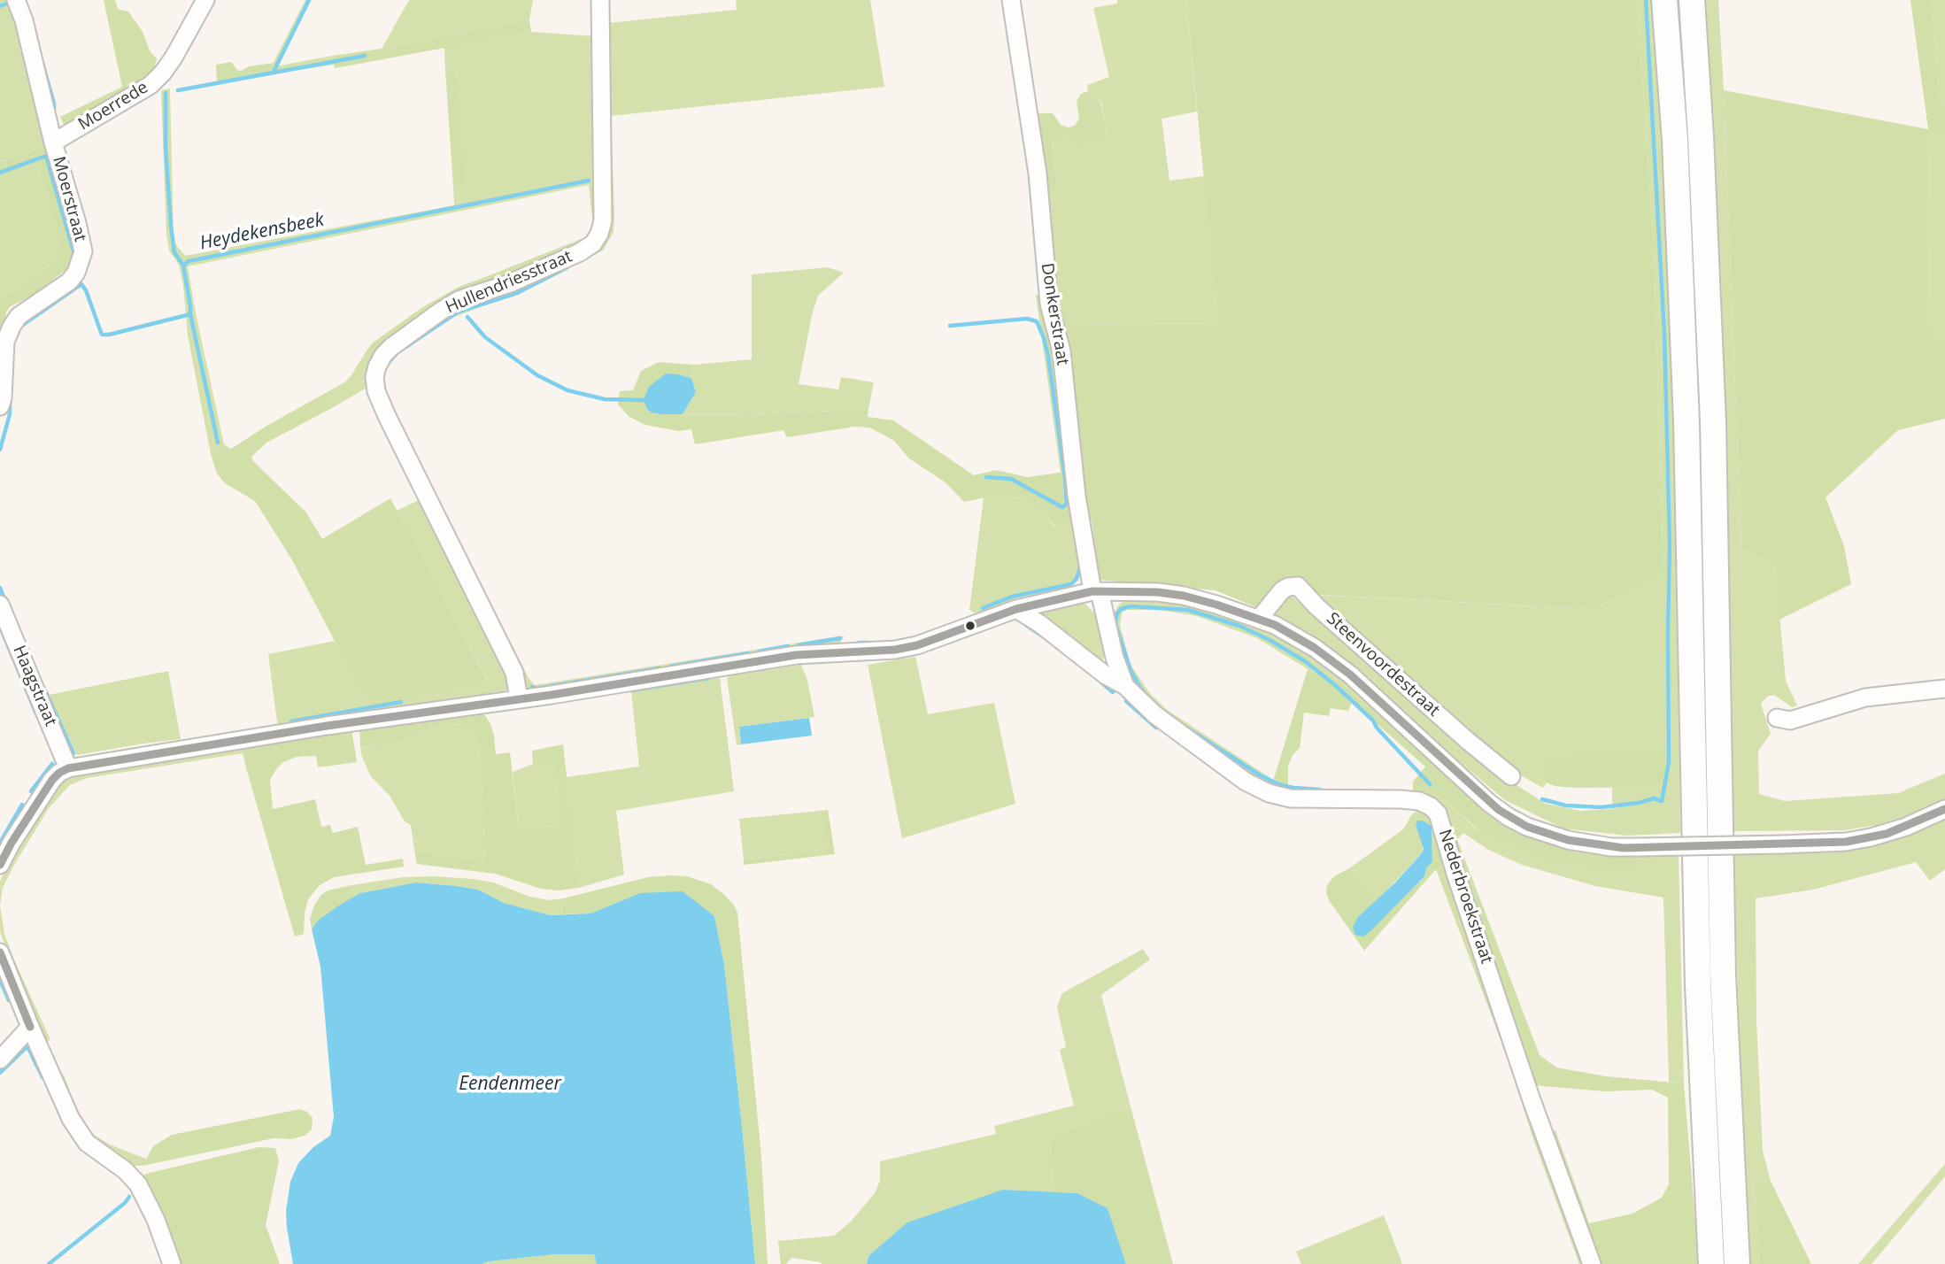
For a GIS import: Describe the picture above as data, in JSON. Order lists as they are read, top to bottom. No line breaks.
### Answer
{"streets":{"street":["Moerrede","Moerstraat","Hullendriesstraat","Donkerstraat","Steenvoordestraat","Haagstraat","Nederbroekstraat"]},"crossings":[["Moerrede","Moerstraat"],["Hullendriesstraat","Steenvoordestraat"],["Donkerstraat","Steenvoordestraat"],["Donkerstraat","Nederbroekstraat"],["Steenvoordestraat","Haagstraat"],["Steenvoordestraat","Nederbroekstraat"]],"water":["Heydekensbeek","Eendenmeer"]}
